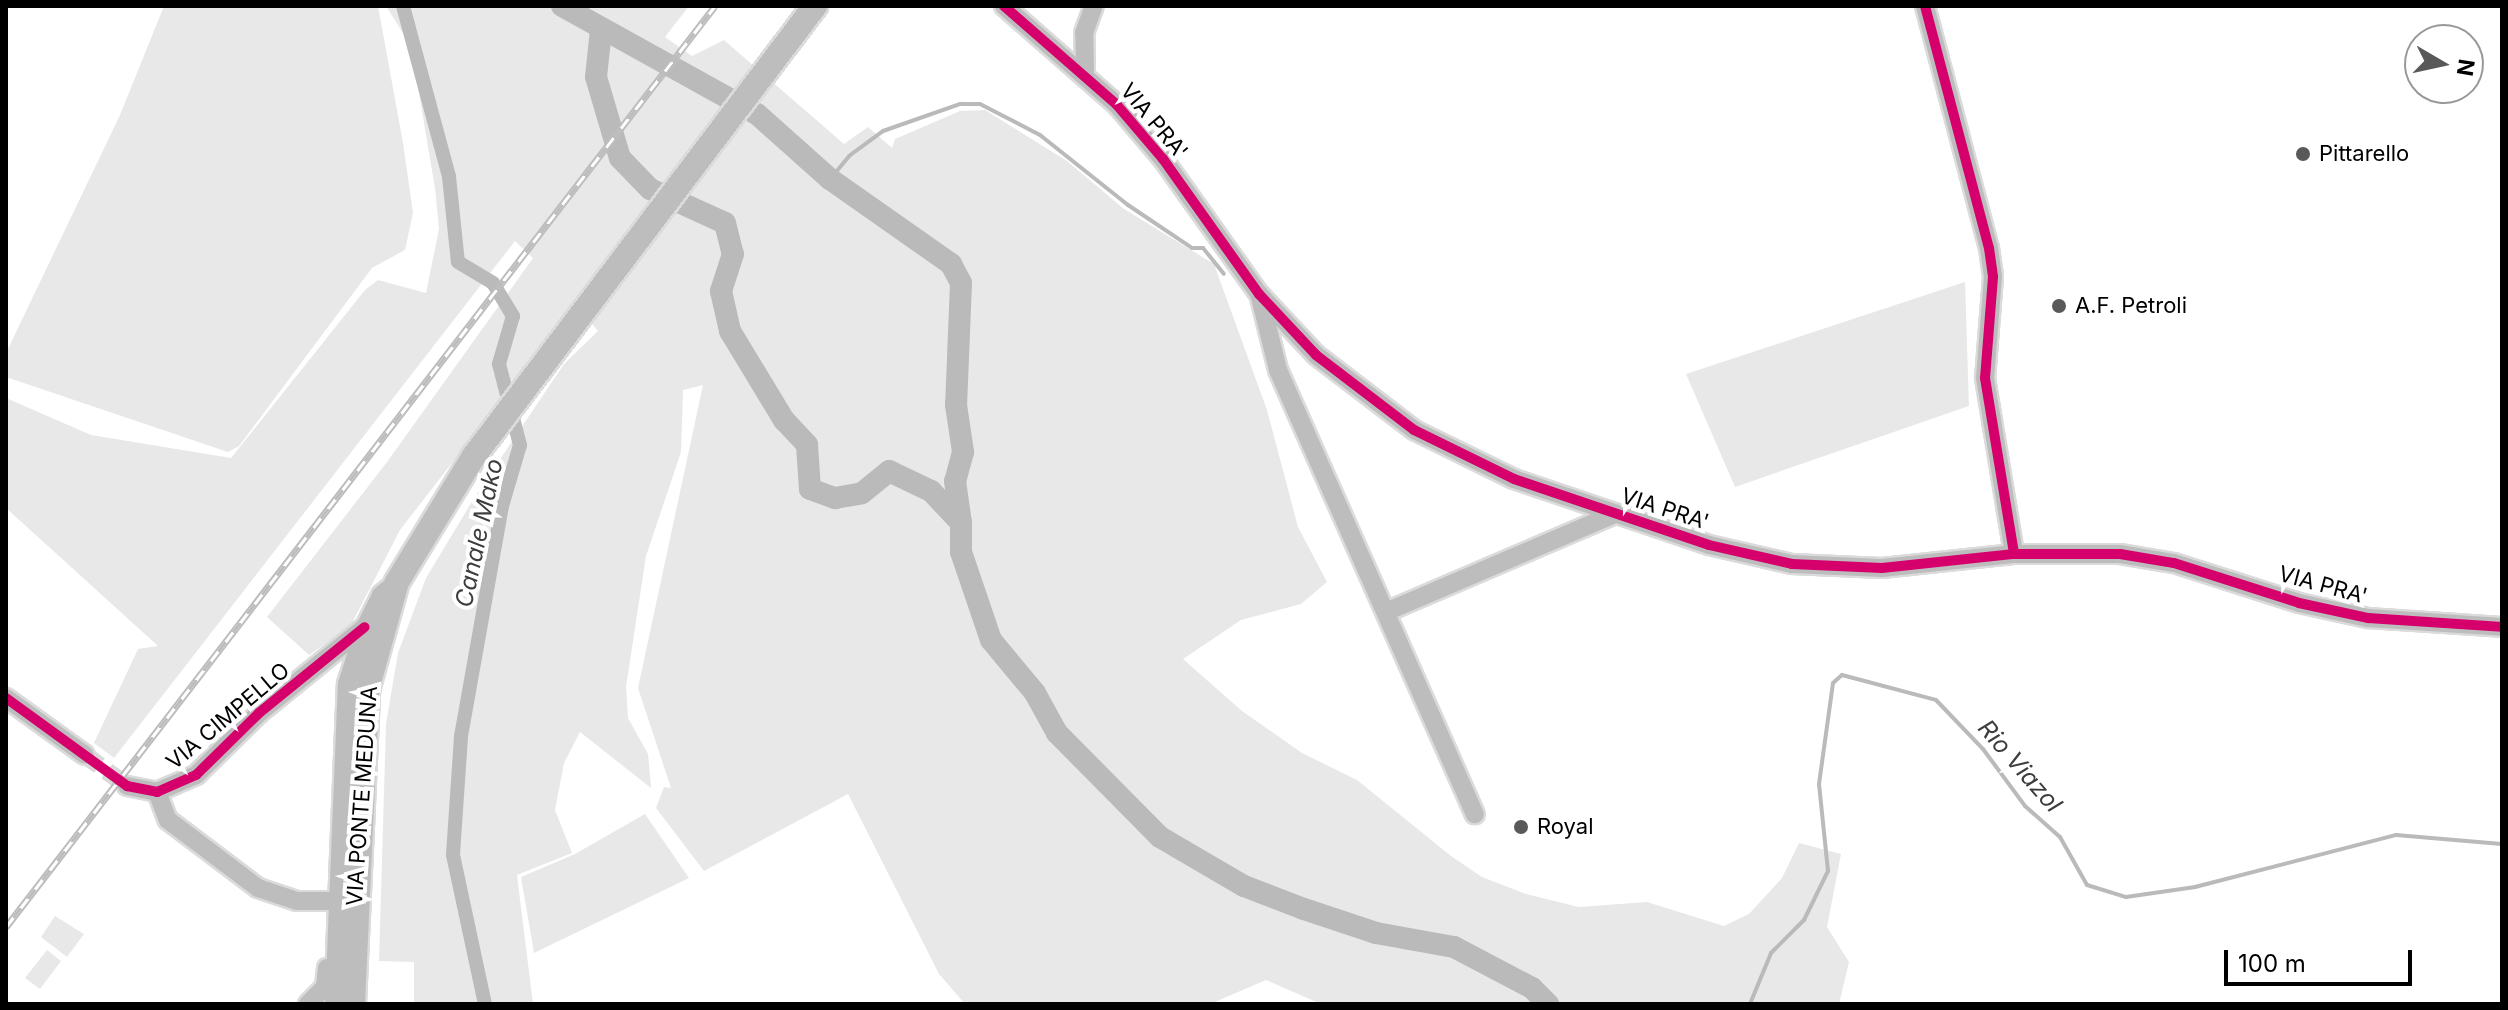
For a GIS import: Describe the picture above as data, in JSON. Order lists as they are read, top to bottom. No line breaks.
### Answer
{"streets":{"main road":["VIA PONTE MEDUNA"],"street":["VIA PRA'","VIA CIMPELLO"]},"crossings":[["VIA CIMPELLO","VIA PONTE MEDUNA"]],"water":["Canale Mako","Rio Viazol"],"places":["Pittarello","A.F. Petroli","Royal"],"scale_bar":"100 m","north":"right"}
